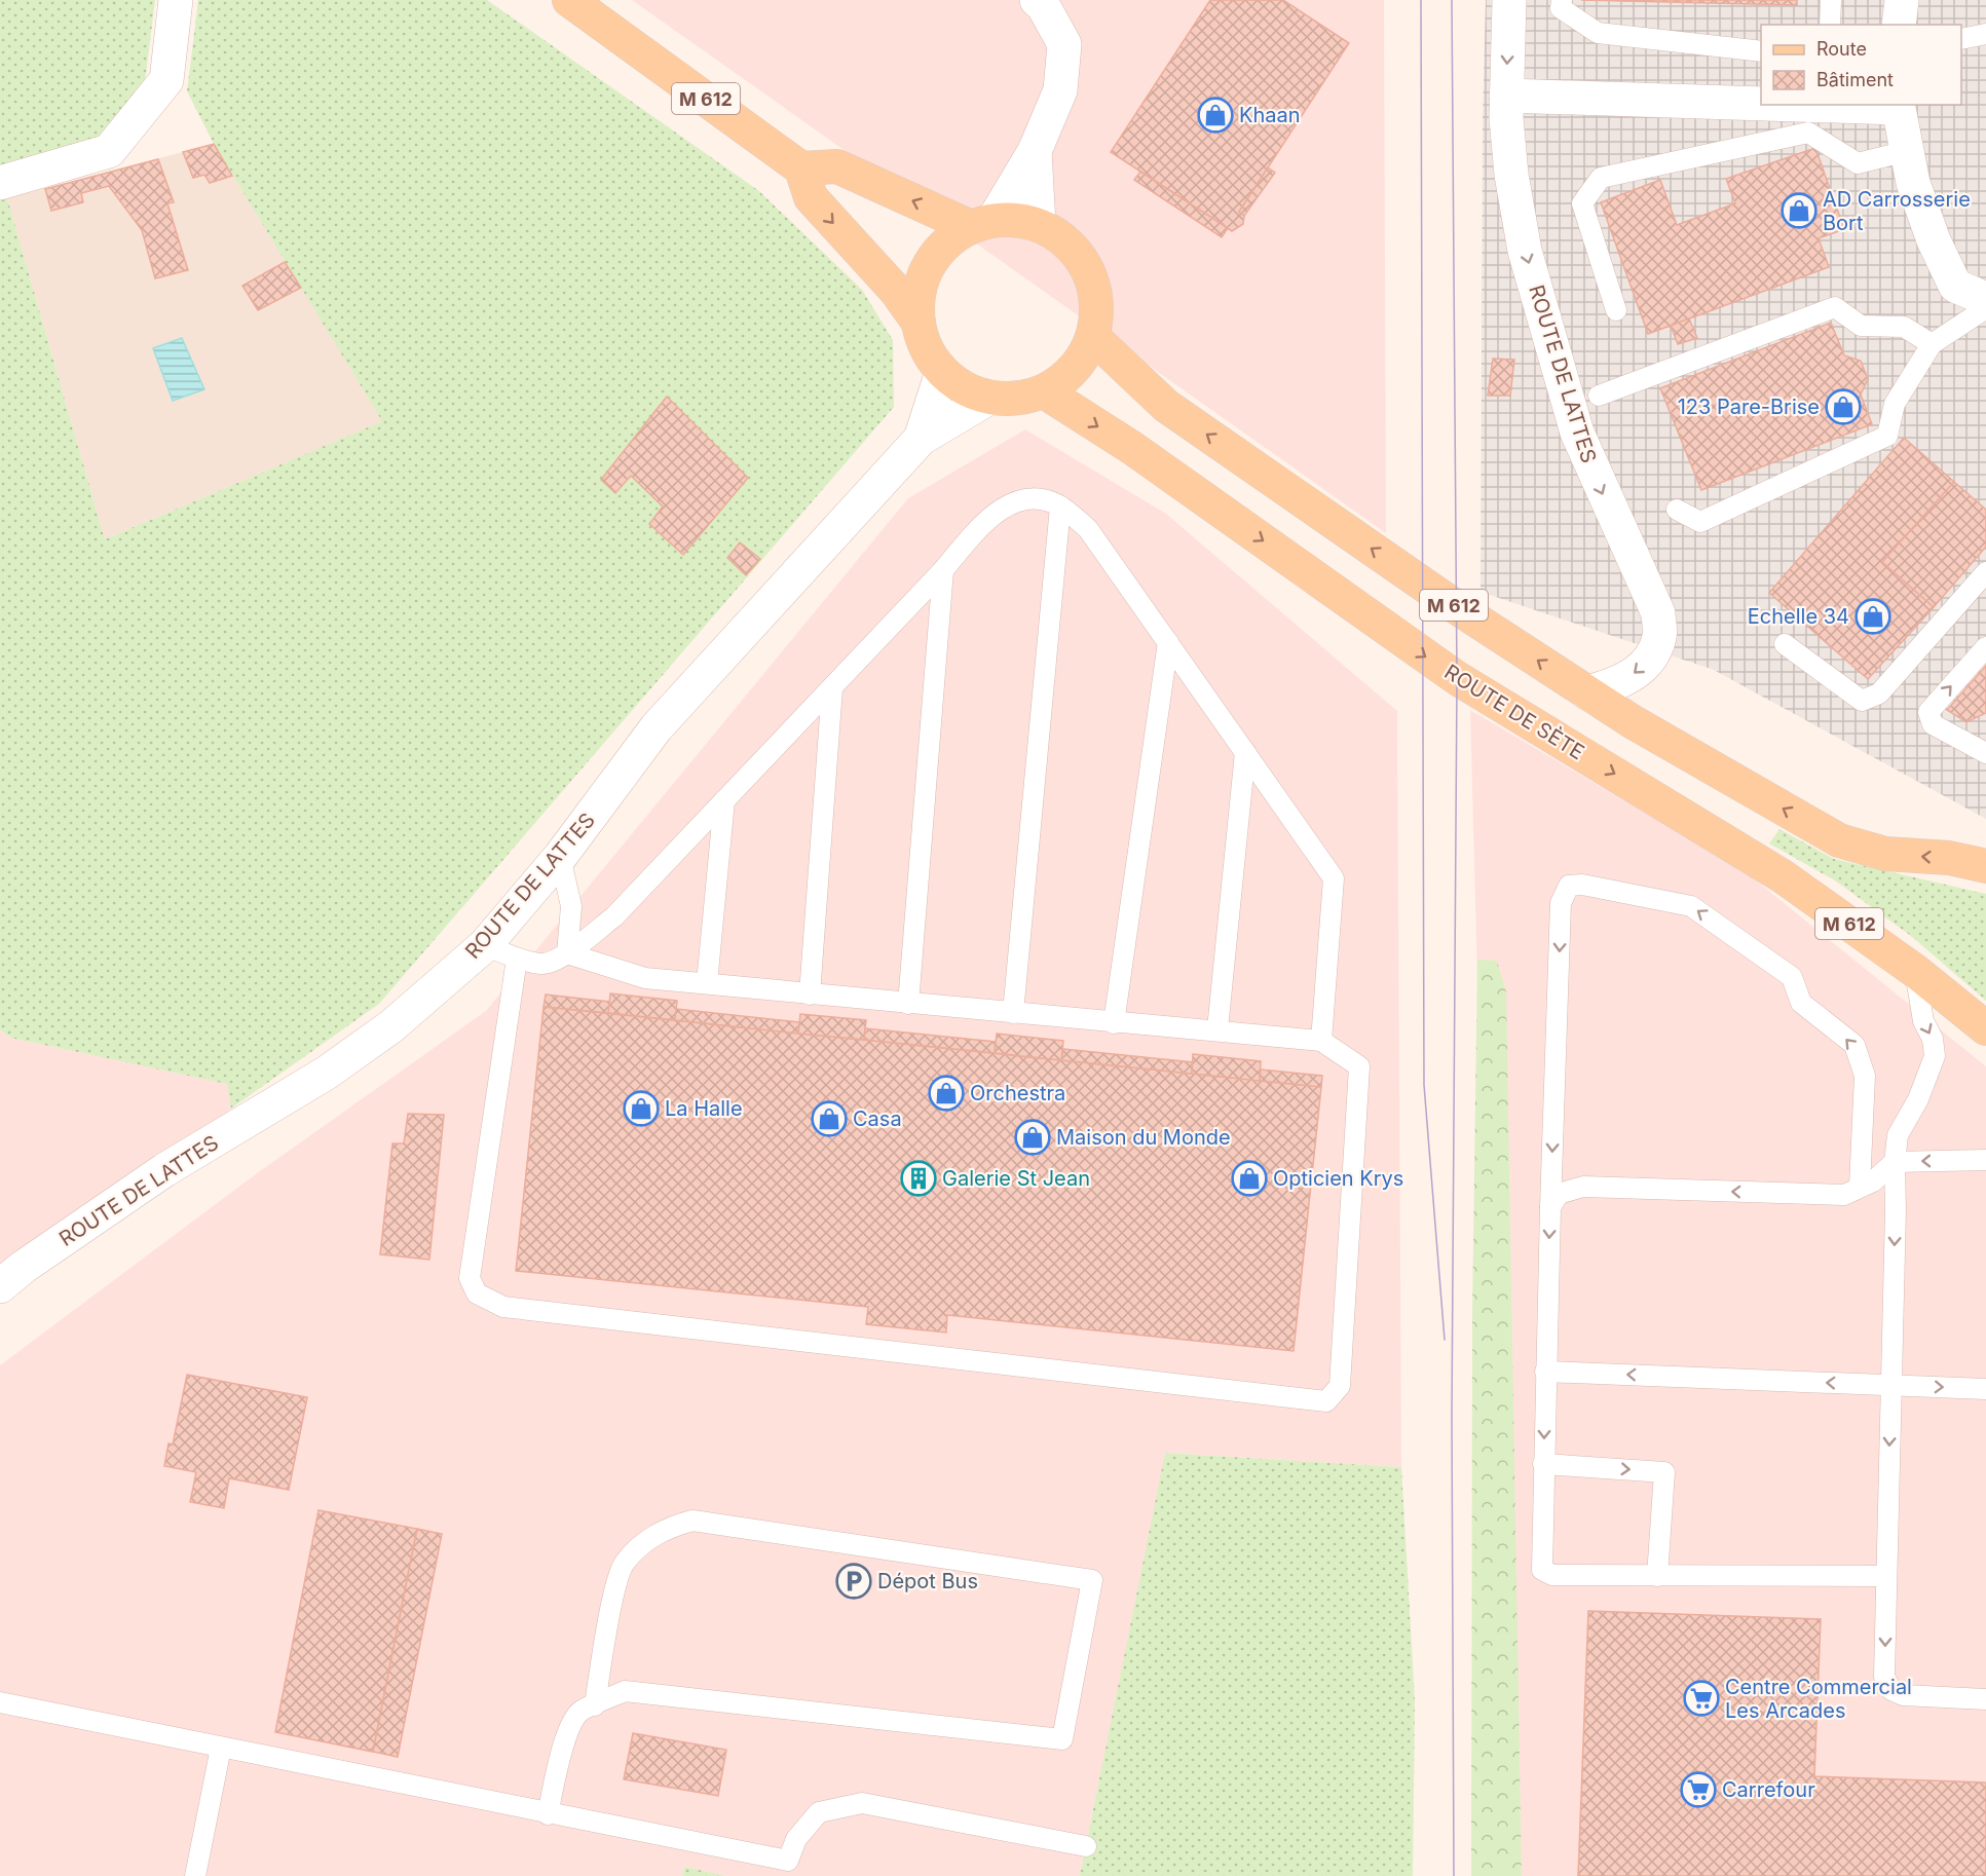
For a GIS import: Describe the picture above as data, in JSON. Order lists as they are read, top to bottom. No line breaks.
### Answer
{"streets":{"main road":["M 612","ROUTE DE SÈTE"],"street":["ROUTE DE LATTES"]},"crossings":[["M 612","ROUTE DE LATTES"],["M 612","ROUTE DE SÈTE"],["ROUTE DE LATTES","ROUTE DE SÈTE"]],"places":{"shop":["Khaan","AD Carrosserie Bort","123 Pare-Brise","Echelle 34","Orchestra","La Halle","Casa","Maison du Monde","Opticien Krys"],"building":["Galerie St Jean"],"parking":["Dépot Bus"],"supermarket":["Centre Commercial Les Arcades","Carrefour"]},"legend":["Route","Bâtiment"]}
